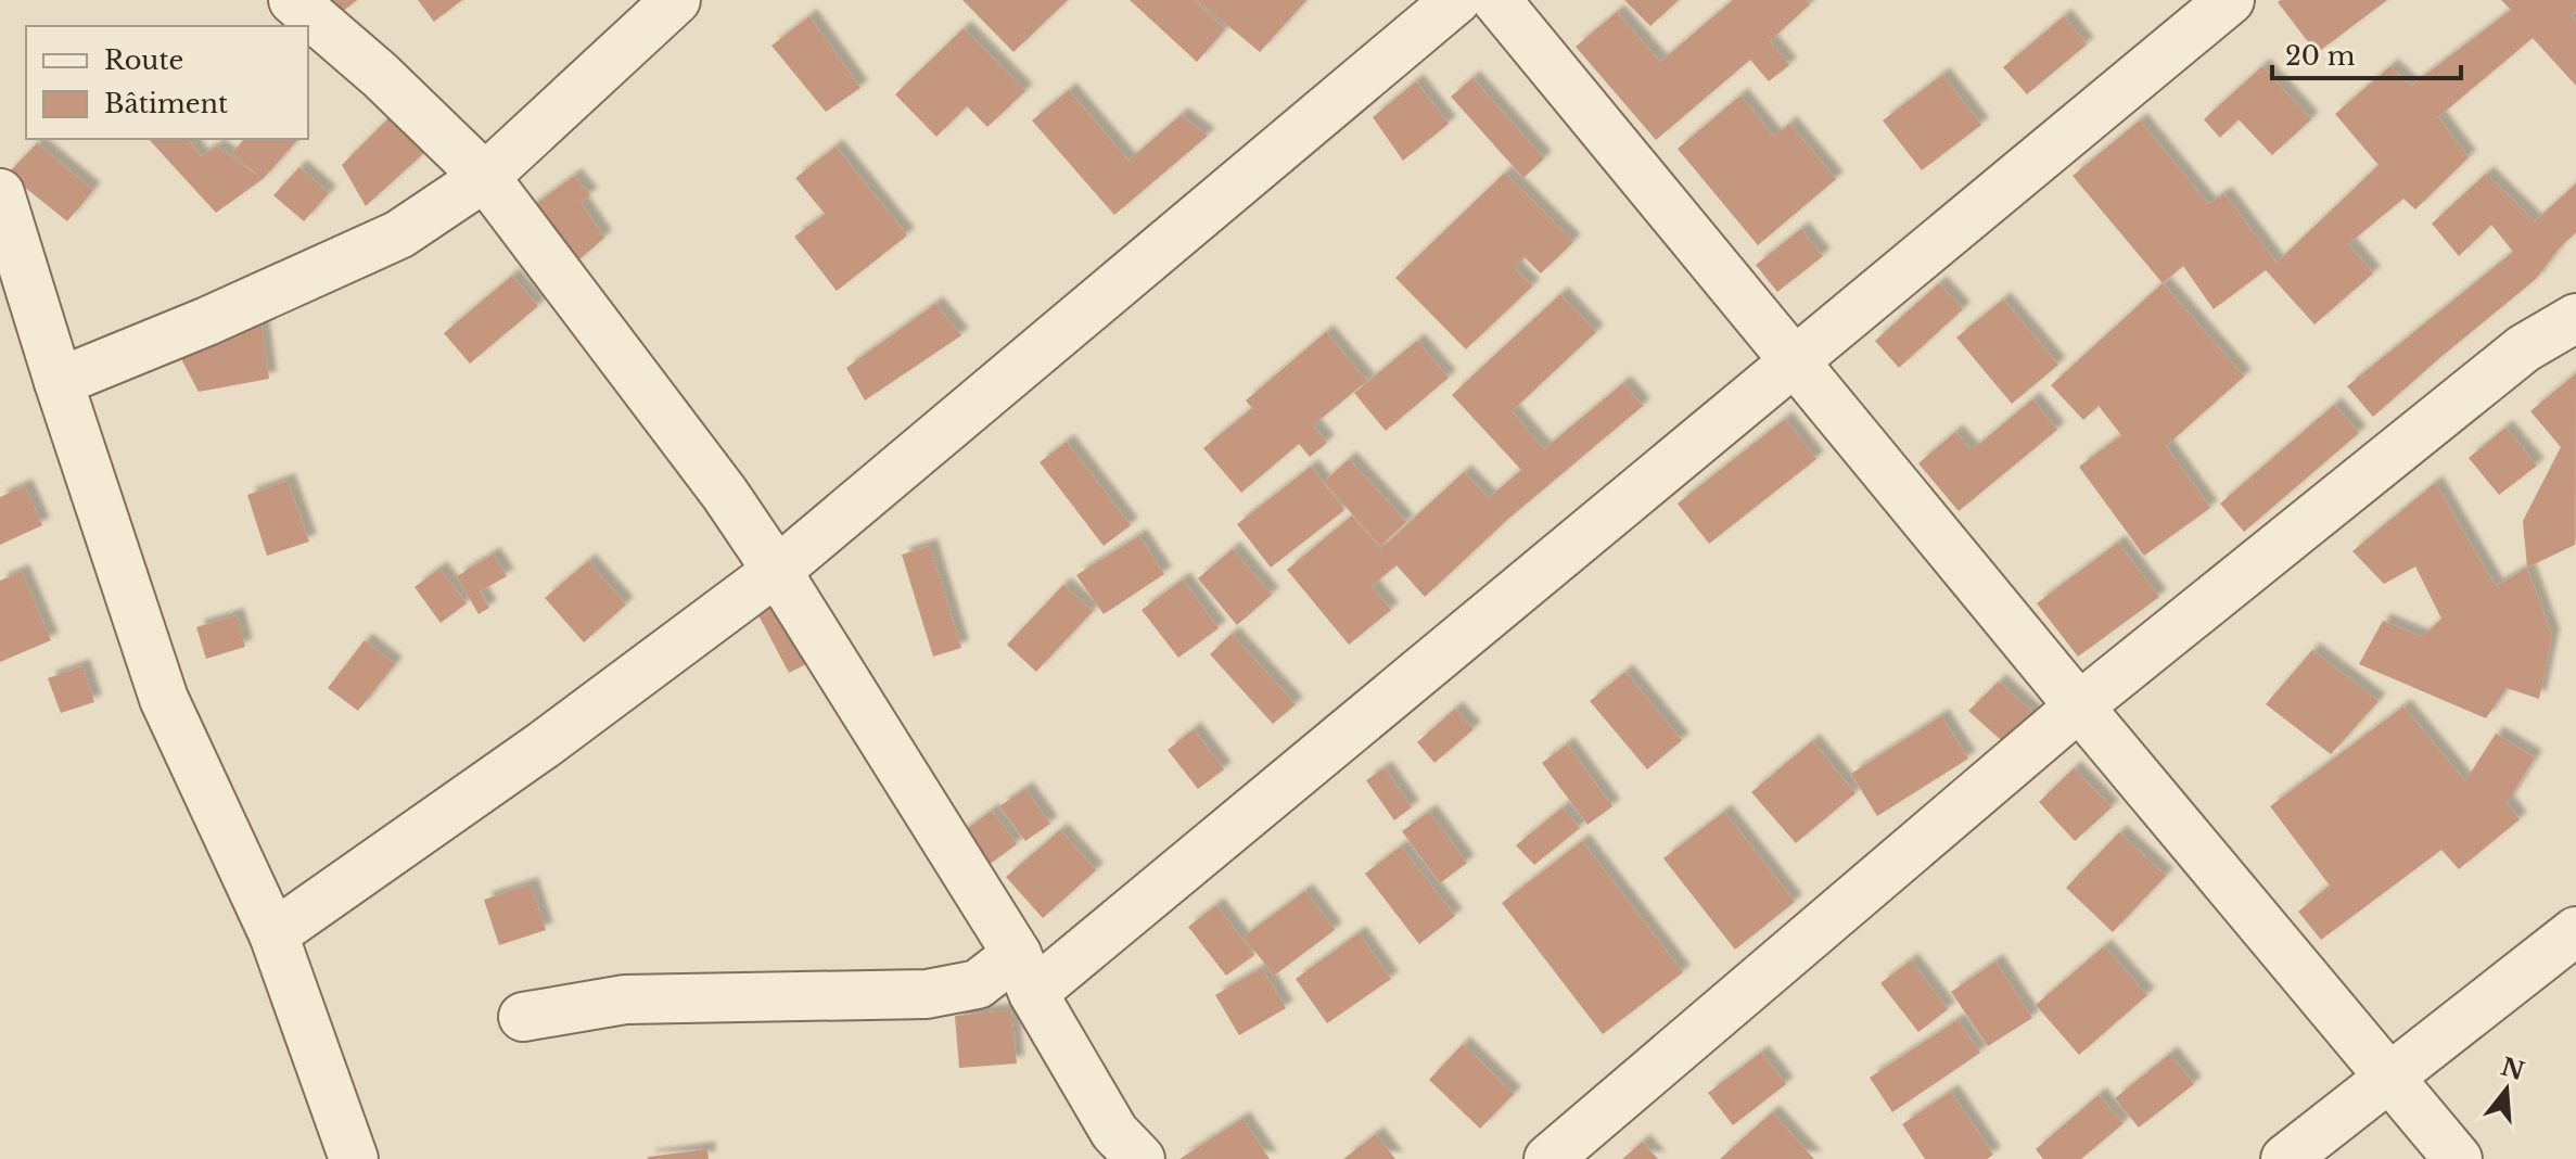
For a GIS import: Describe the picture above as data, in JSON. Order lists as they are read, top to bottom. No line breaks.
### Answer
{"legend":["Route","Bâtiment"],"scale_bar":"20 m","north":"top"}
